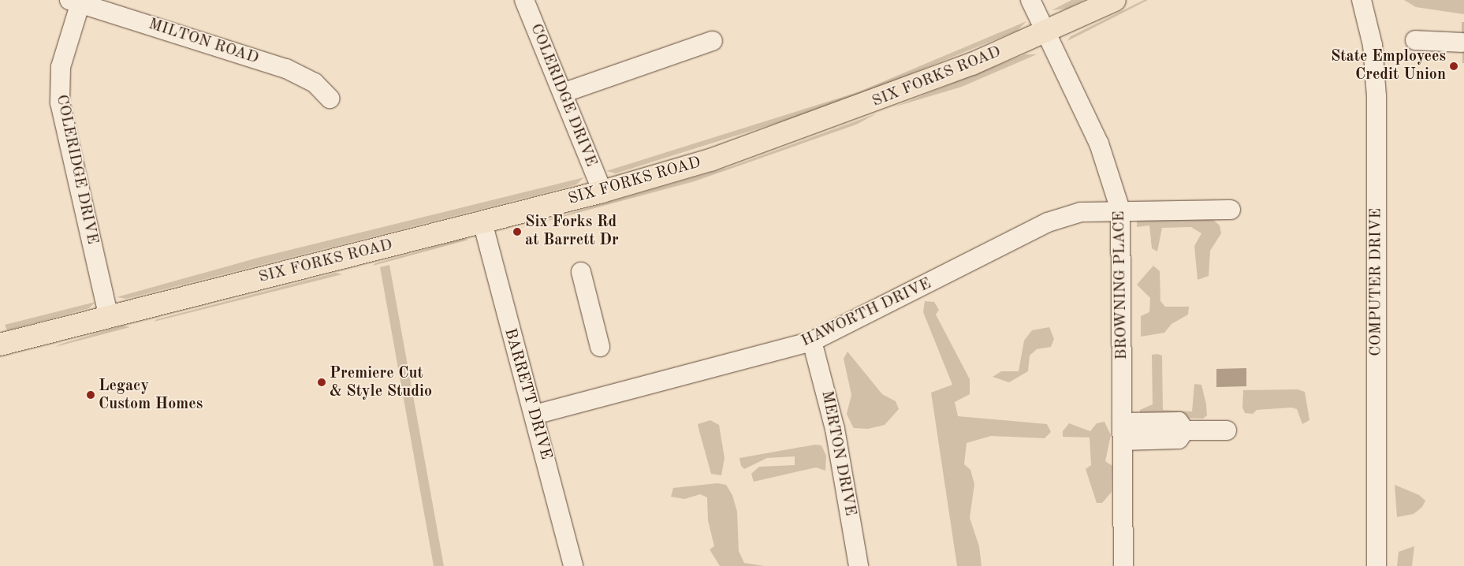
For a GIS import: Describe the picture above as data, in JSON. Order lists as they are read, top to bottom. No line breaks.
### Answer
{"streets":{"main road":["SIX FORKS ROAD"],"street":["MILTON ROAD","COLERIDGE DRIVE","COMPUTER DRIVE","BROWNING PLACE","HAWORTH DRIVE","BARRETT DRIVE","MERTON DRIVE"]},"crossings":[["MILTON ROAD","COLERIDGE DRIVE"],["SIX FORKS ROAD","COLERIDGE DRIVE"],["SIX FORKS ROAD","BROWNING PLACE"],["SIX FORKS ROAD","BARRETT DRIVE"],["BROWNING PLACE","HAWORTH DRIVE"],["HAWORTH DRIVE","BARRETT DRIVE"],["HAWORTH DRIVE","MERTON DRIVE"]],"places":["State Employees Credit Union","Six Forks Rd at Barrett Dr","Premiere Cut & Style Studio","Legacy Custom Homes"]}
